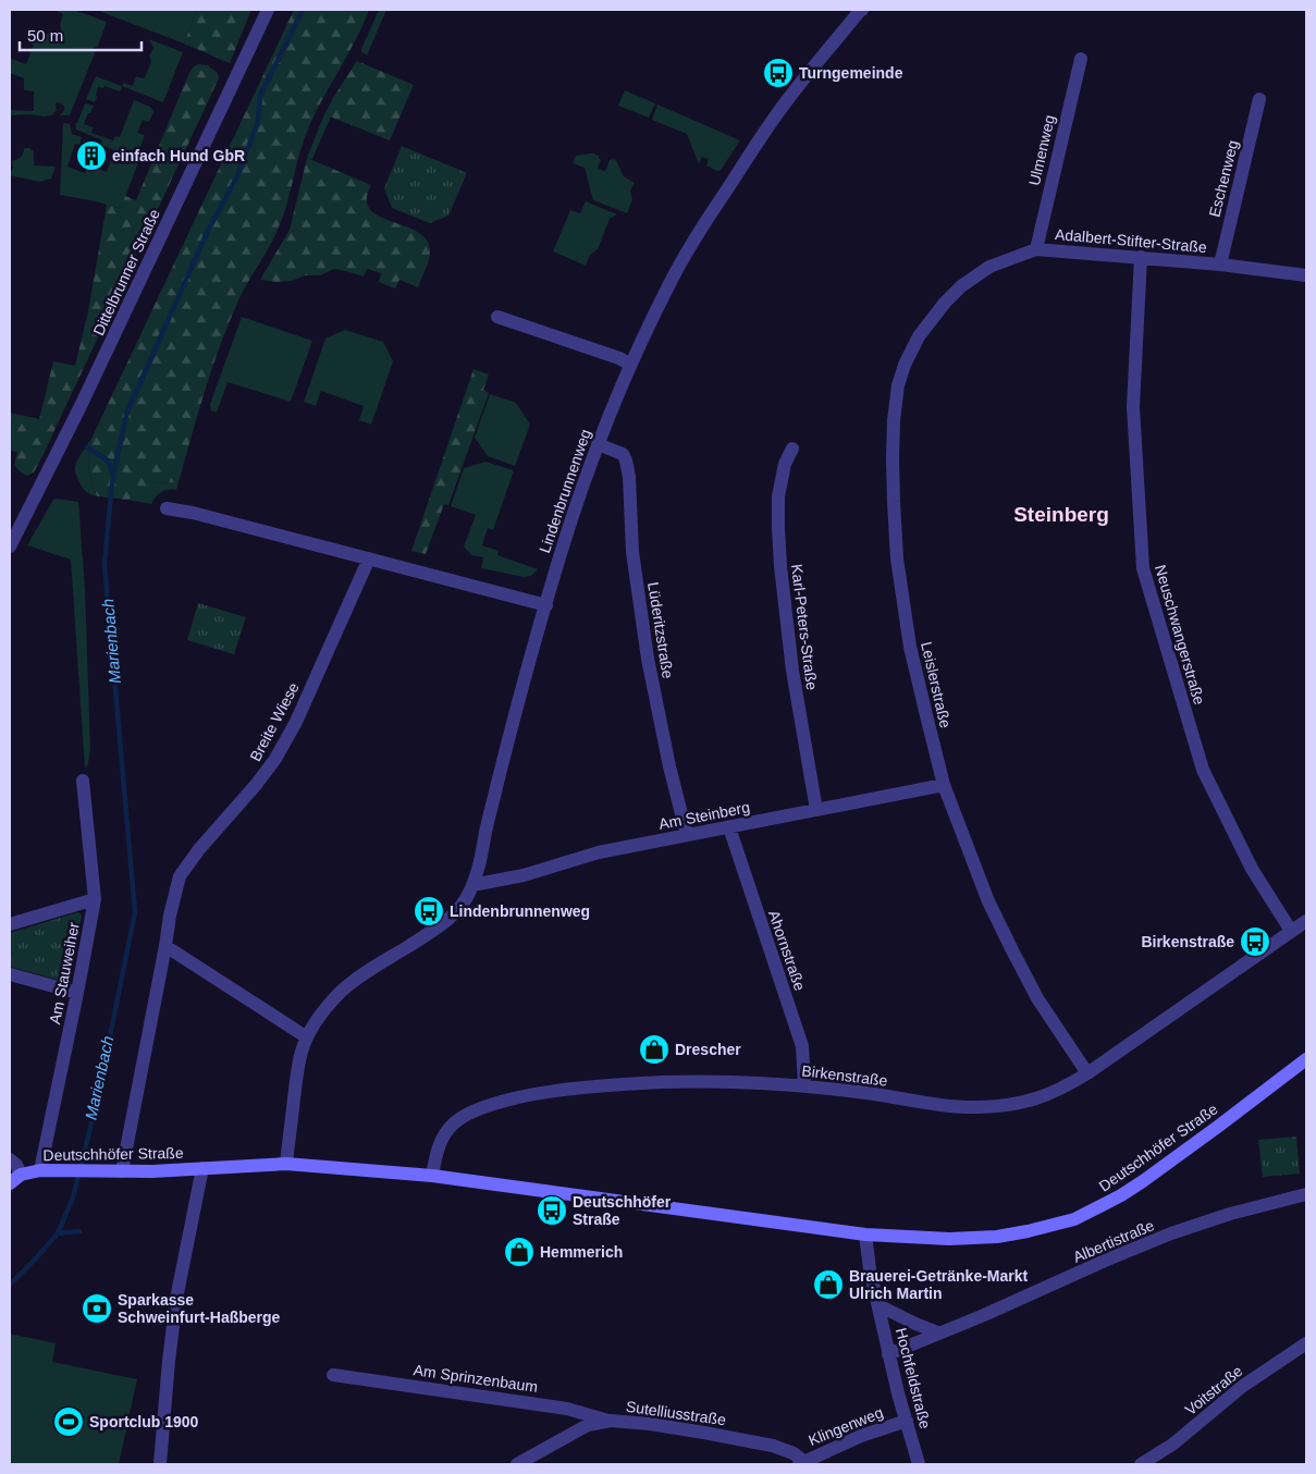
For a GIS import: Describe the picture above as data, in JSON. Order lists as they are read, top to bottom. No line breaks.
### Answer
{"streets":{"main road":["Deutschhöfer Straße"],"street":["Ulmenweg","Eschenweg","Adalbert-Stifter-Straße","Dittelbrunner Straße","Lindenbrunnenweg","Karl-Peters-Straße","Lüderitzstraße","Neuschwangerstraße","Leislerstraße","Breite Wiese","Am Steinberg","Ahornstraße","Am Stauweiher","Birkenstraße","Albertistraße","Am Sprinzenbaum","Hochfeldstraße","Voitstraße","Sutelliusstraße","Klingenweg"]},"crossings":[["Ulmenweg","Adalbert-Stifter-Straße"],["Eschenweg","Adalbert-Stifter-Straße"],["Adalbert-Stifter-Straße","Neuschwangerstraße"],["Adalbert-Stifter-Straße","Leislerstraße"],["Lindenbrunnenweg","Lüderitzstraße"],["Lindenbrunnenweg","Am Steinberg"],["Lindenbrunnenweg","Deutschhöfer Straße"],["Karl-Peters-Straße","Am Steinberg"],["Lüderitzstraße","Am Steinberg"],["Neuschwangerstraße","Birkenstraße"],["Leislerstraße","Am Steinberg"],["Leislerstraße","Birkenstraße"],["Breite Wiese","Deutschhöfer Straße"],["Am Steinberg","Ahornstraße"],["Ahornstraße","Birkenstraße"],["Am Stauweiher","Deutschhöfer Straße"],["Birkenstraße","Deutschhöfer Straße"],["Deutschhöfer Straße","Hochfeldstraße"],["Albertistraße","Hochfeldstraße"],["Am Sprinzenbaum","Sutelliusstraße"],["Hochfeldstraße","Klingenweg"],["Sutelliusstraße","Klingenweg"]],"districts":["Steinberg"],"water":["Marienbach"],"places":{"bus stop":["Turngemeinde","Lindenbrunnenweg","Birkenstraße","Deutschhöfer Straße"],"building":["einfach Hund GbR"],"shop":["Drescher","Hemmerich","Brauerei-Getränke-Markt Ulrich Martin"],"bank":["Sparkasse Schweinfurt-Haßberge"],"sports":["Sportclub 1900"]},"scale_bar":"50 m"}
